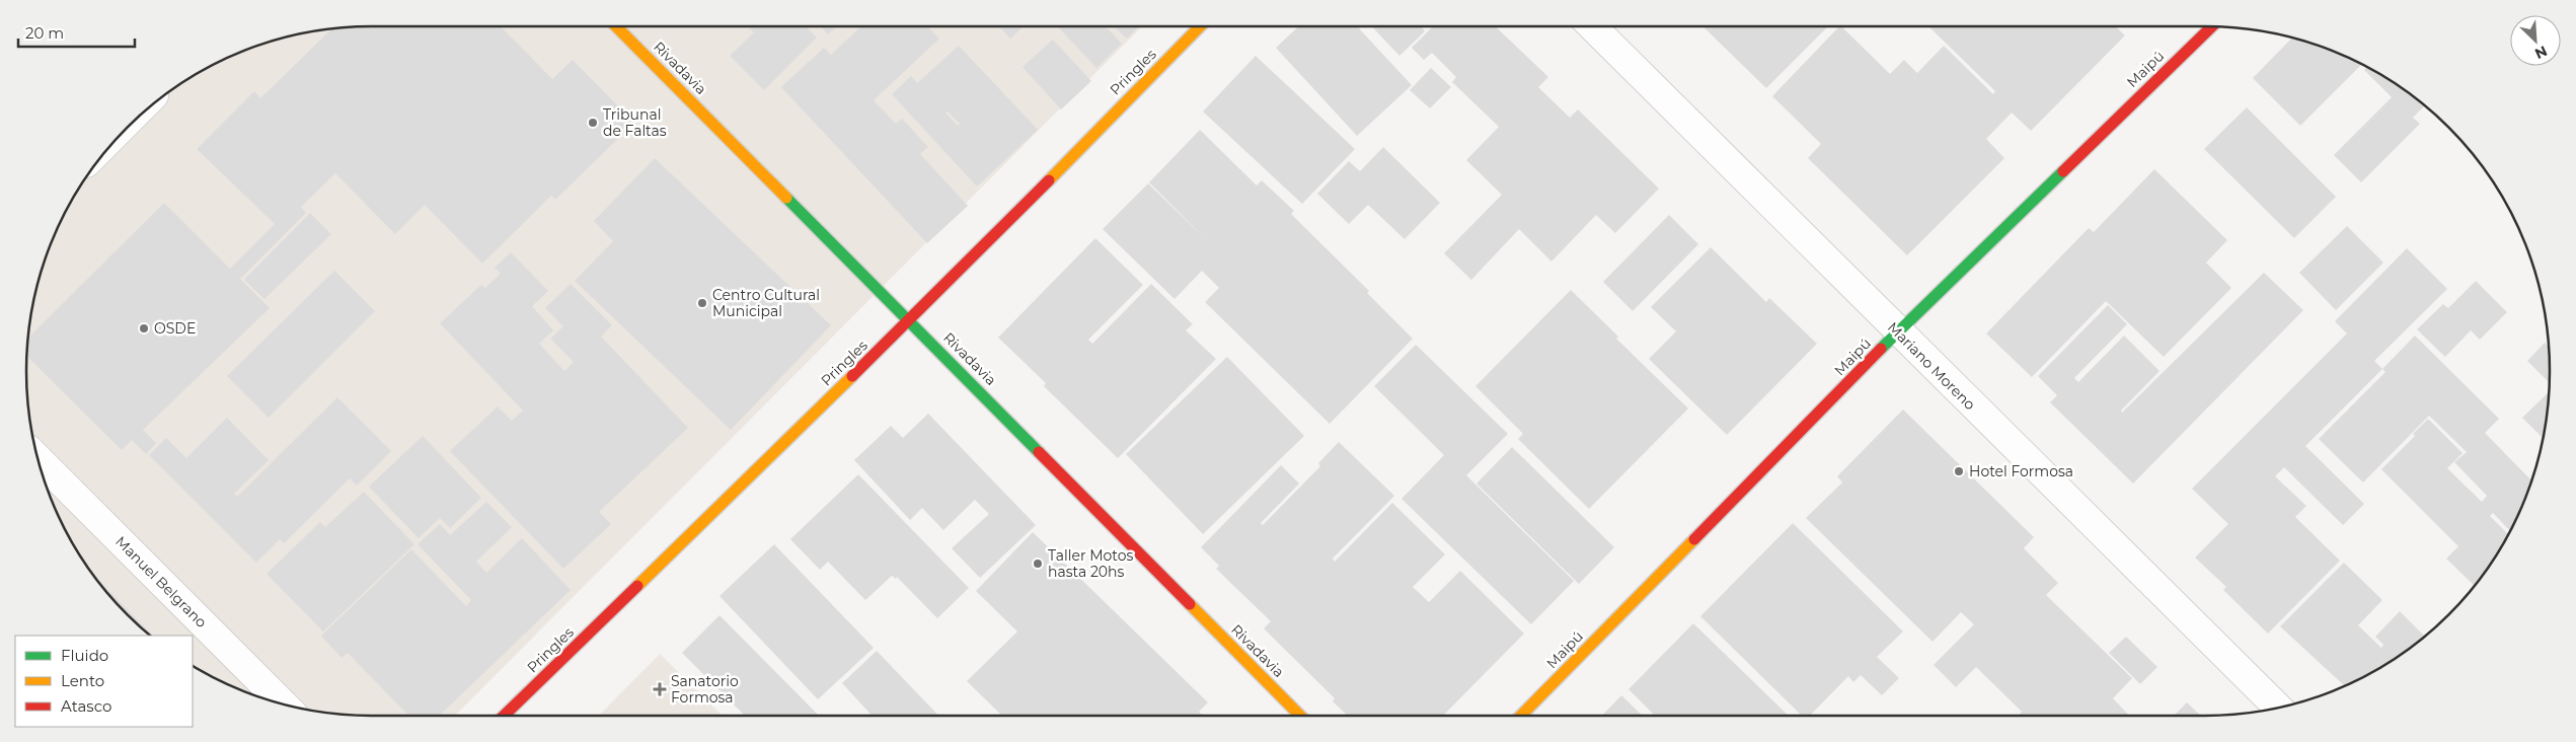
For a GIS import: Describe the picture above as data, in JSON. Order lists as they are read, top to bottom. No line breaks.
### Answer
{"streets":{"street":["Rivadavia","Maipú","Pringles","Mariano Moreno","Manuel Belgrano"]},"crossings":[["Rivadavia","Pringles"],["Maipú","Mariano Moreno"]],"places":{"other":["Tribunal de Faltas","Centro Cultural Municipal","OSDE","Hotel Formosa","Taller Motos hasta 20hs"],"health":["Sanatorio Formosa"]},"legend":["Fluido","Lento","Atasco"],"scale_bar":"20 m","north":"bottom right"}
